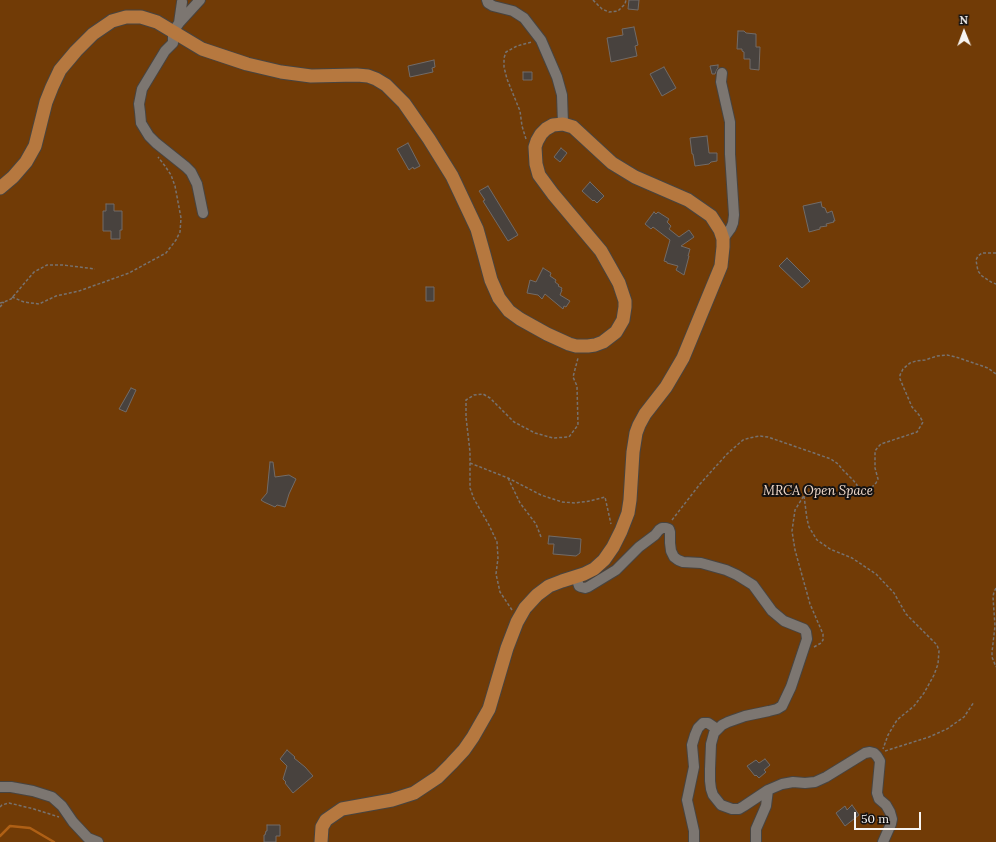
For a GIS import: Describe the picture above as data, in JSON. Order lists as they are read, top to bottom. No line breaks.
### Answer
{"parks":["MRCA Open Space"],"scale_bar":"50 m","north":"top"}
